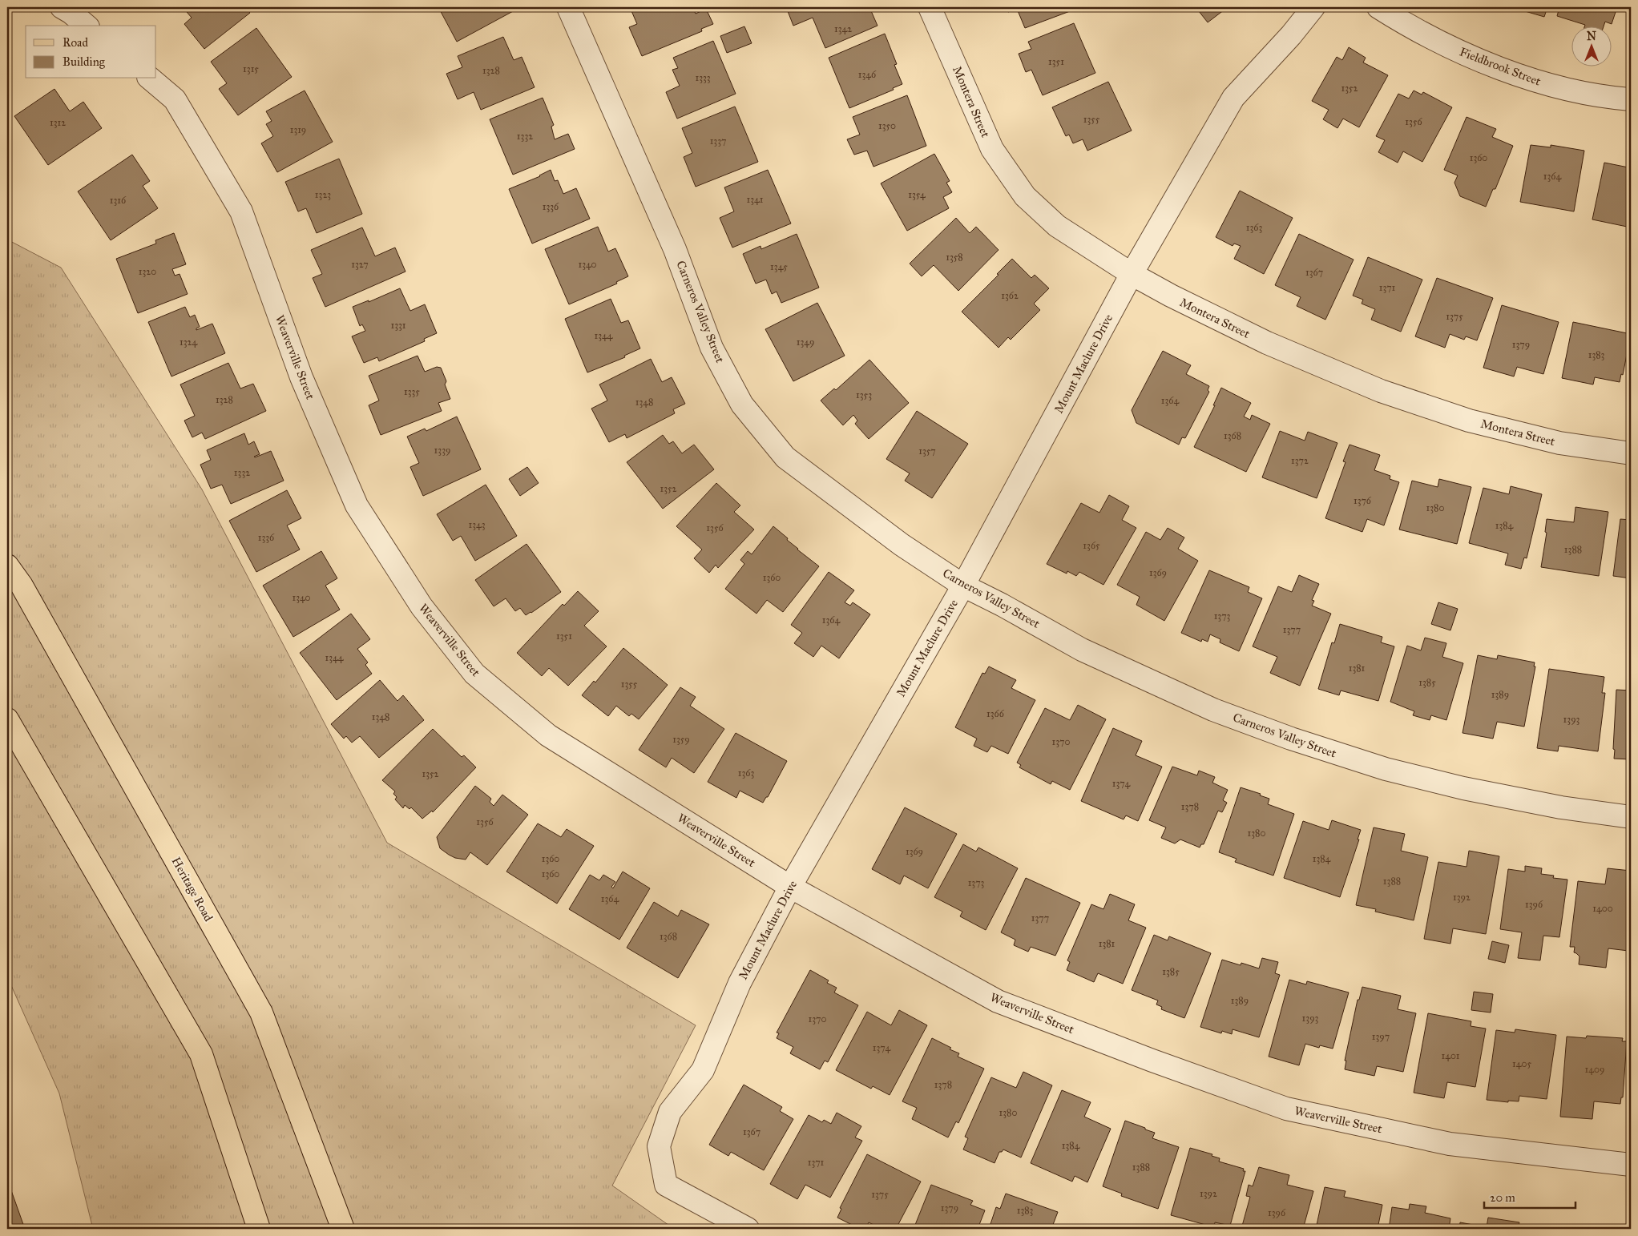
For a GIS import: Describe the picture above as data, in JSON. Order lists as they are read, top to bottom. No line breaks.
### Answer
{"streets":{"main road":["Heritage Road"],"street":["Fieldbrook Street","Montera Street","Carneros Valley Street","Weaverville Street","Mount Maclure Drive"]},"crossings":[["Montera Street","Mount Maclure Drive"],["Carneros Valley Street","Mount Maclure Drive"],["Weaverville Street","Mount Maclure Drive"]],"house_numbers":["1342","1351","1315","1328","1346","1333","1352","1355","1356","1312","1350","1319","1332","1337","1360","1364","1323","1354","1341","1316","1336","1363","1358","1327","1340","1345","1320","1367","1371","1362","1375","1331","1344","1324","1349","1379","1383","1335","1353","1328","1364","1348","1368","1339","1357","1372","1332","1352","1376","1380","1343","1384","1356","1336","1365","1388","1369","1360","1340","1373","1364","1377","1351","1344","1381","1385","1355","1389","1366","1348","1393","1359","1370","1363","1352","1374","1378","1356","1380","1369","1360","1384","1360","1388","1373","1392","1364","1396","1400","1377","1368","1381","1385","1389","1393","1370","1397","1374","1401","1405","1409","1378","1380","1367","1384","1371","1388","1392","1375","1379","1383","1396"],"legend":["Road","Building"],"scale_bar":"20 m","north":"top"}
